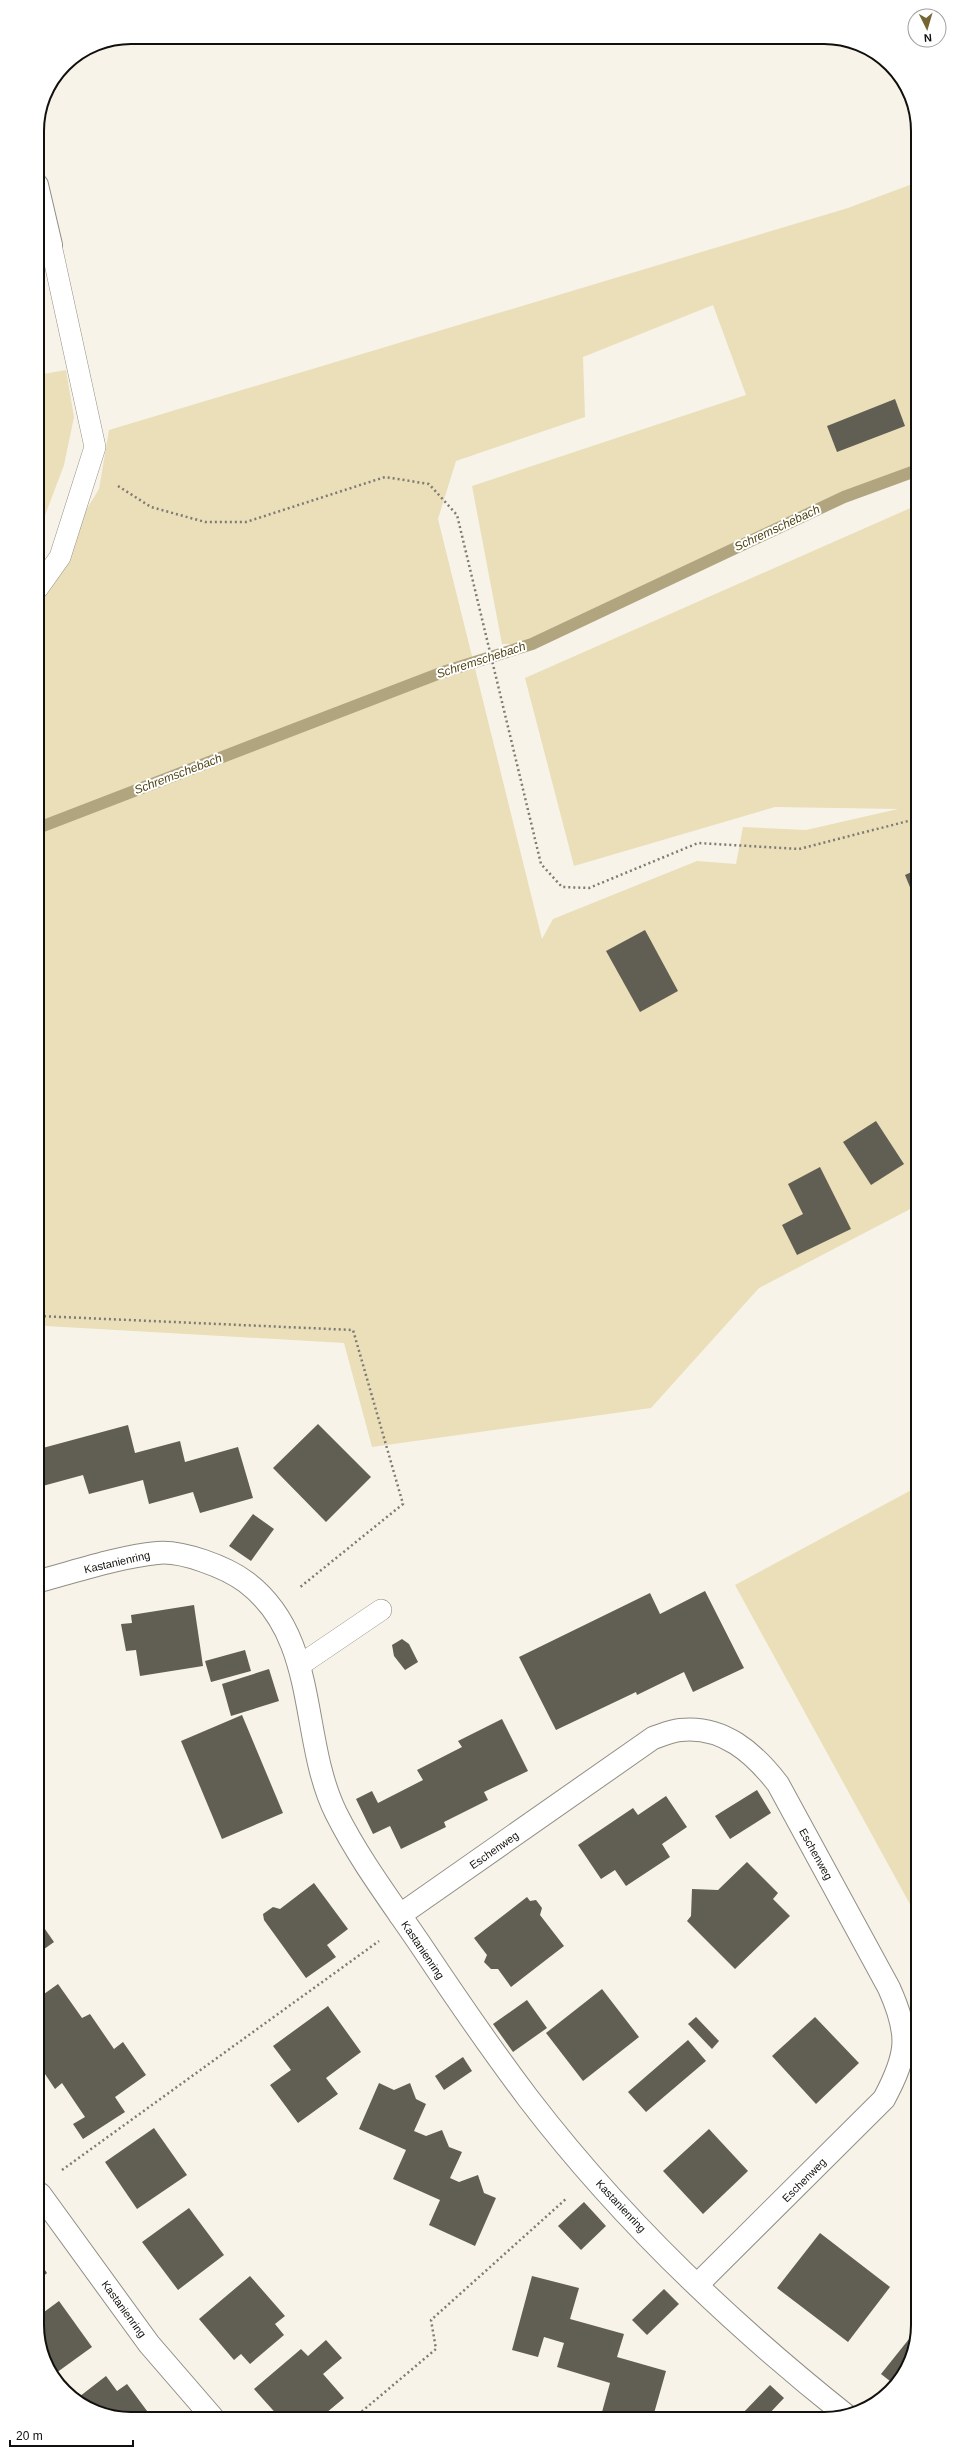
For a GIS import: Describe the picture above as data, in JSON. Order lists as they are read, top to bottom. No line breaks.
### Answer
{"streets":{"street":["Kastanienring","Eschenweg"]},"crossings":[["Kastanienring","Eschenweg"]],"water":["Schremschebach"],"scale_bar":"20 m","north":"bottom"}
